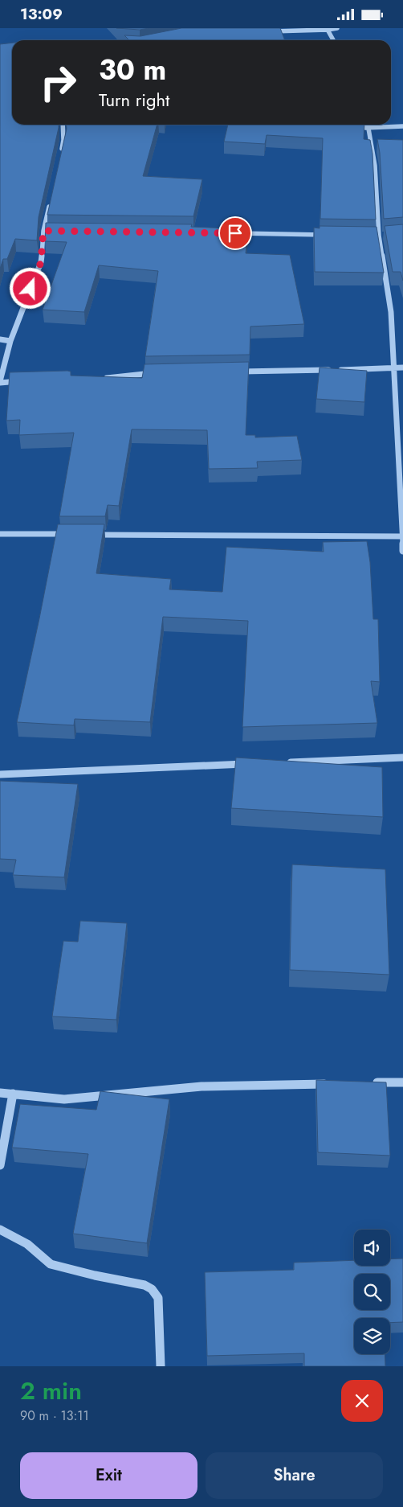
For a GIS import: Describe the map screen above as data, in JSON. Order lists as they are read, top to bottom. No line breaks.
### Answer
{"page":{"status":"13:09","turn":["30 m","Turn right"],"heading":["2 min","90 m · 13:11"],"buttons":["Exit","Share"]}}
